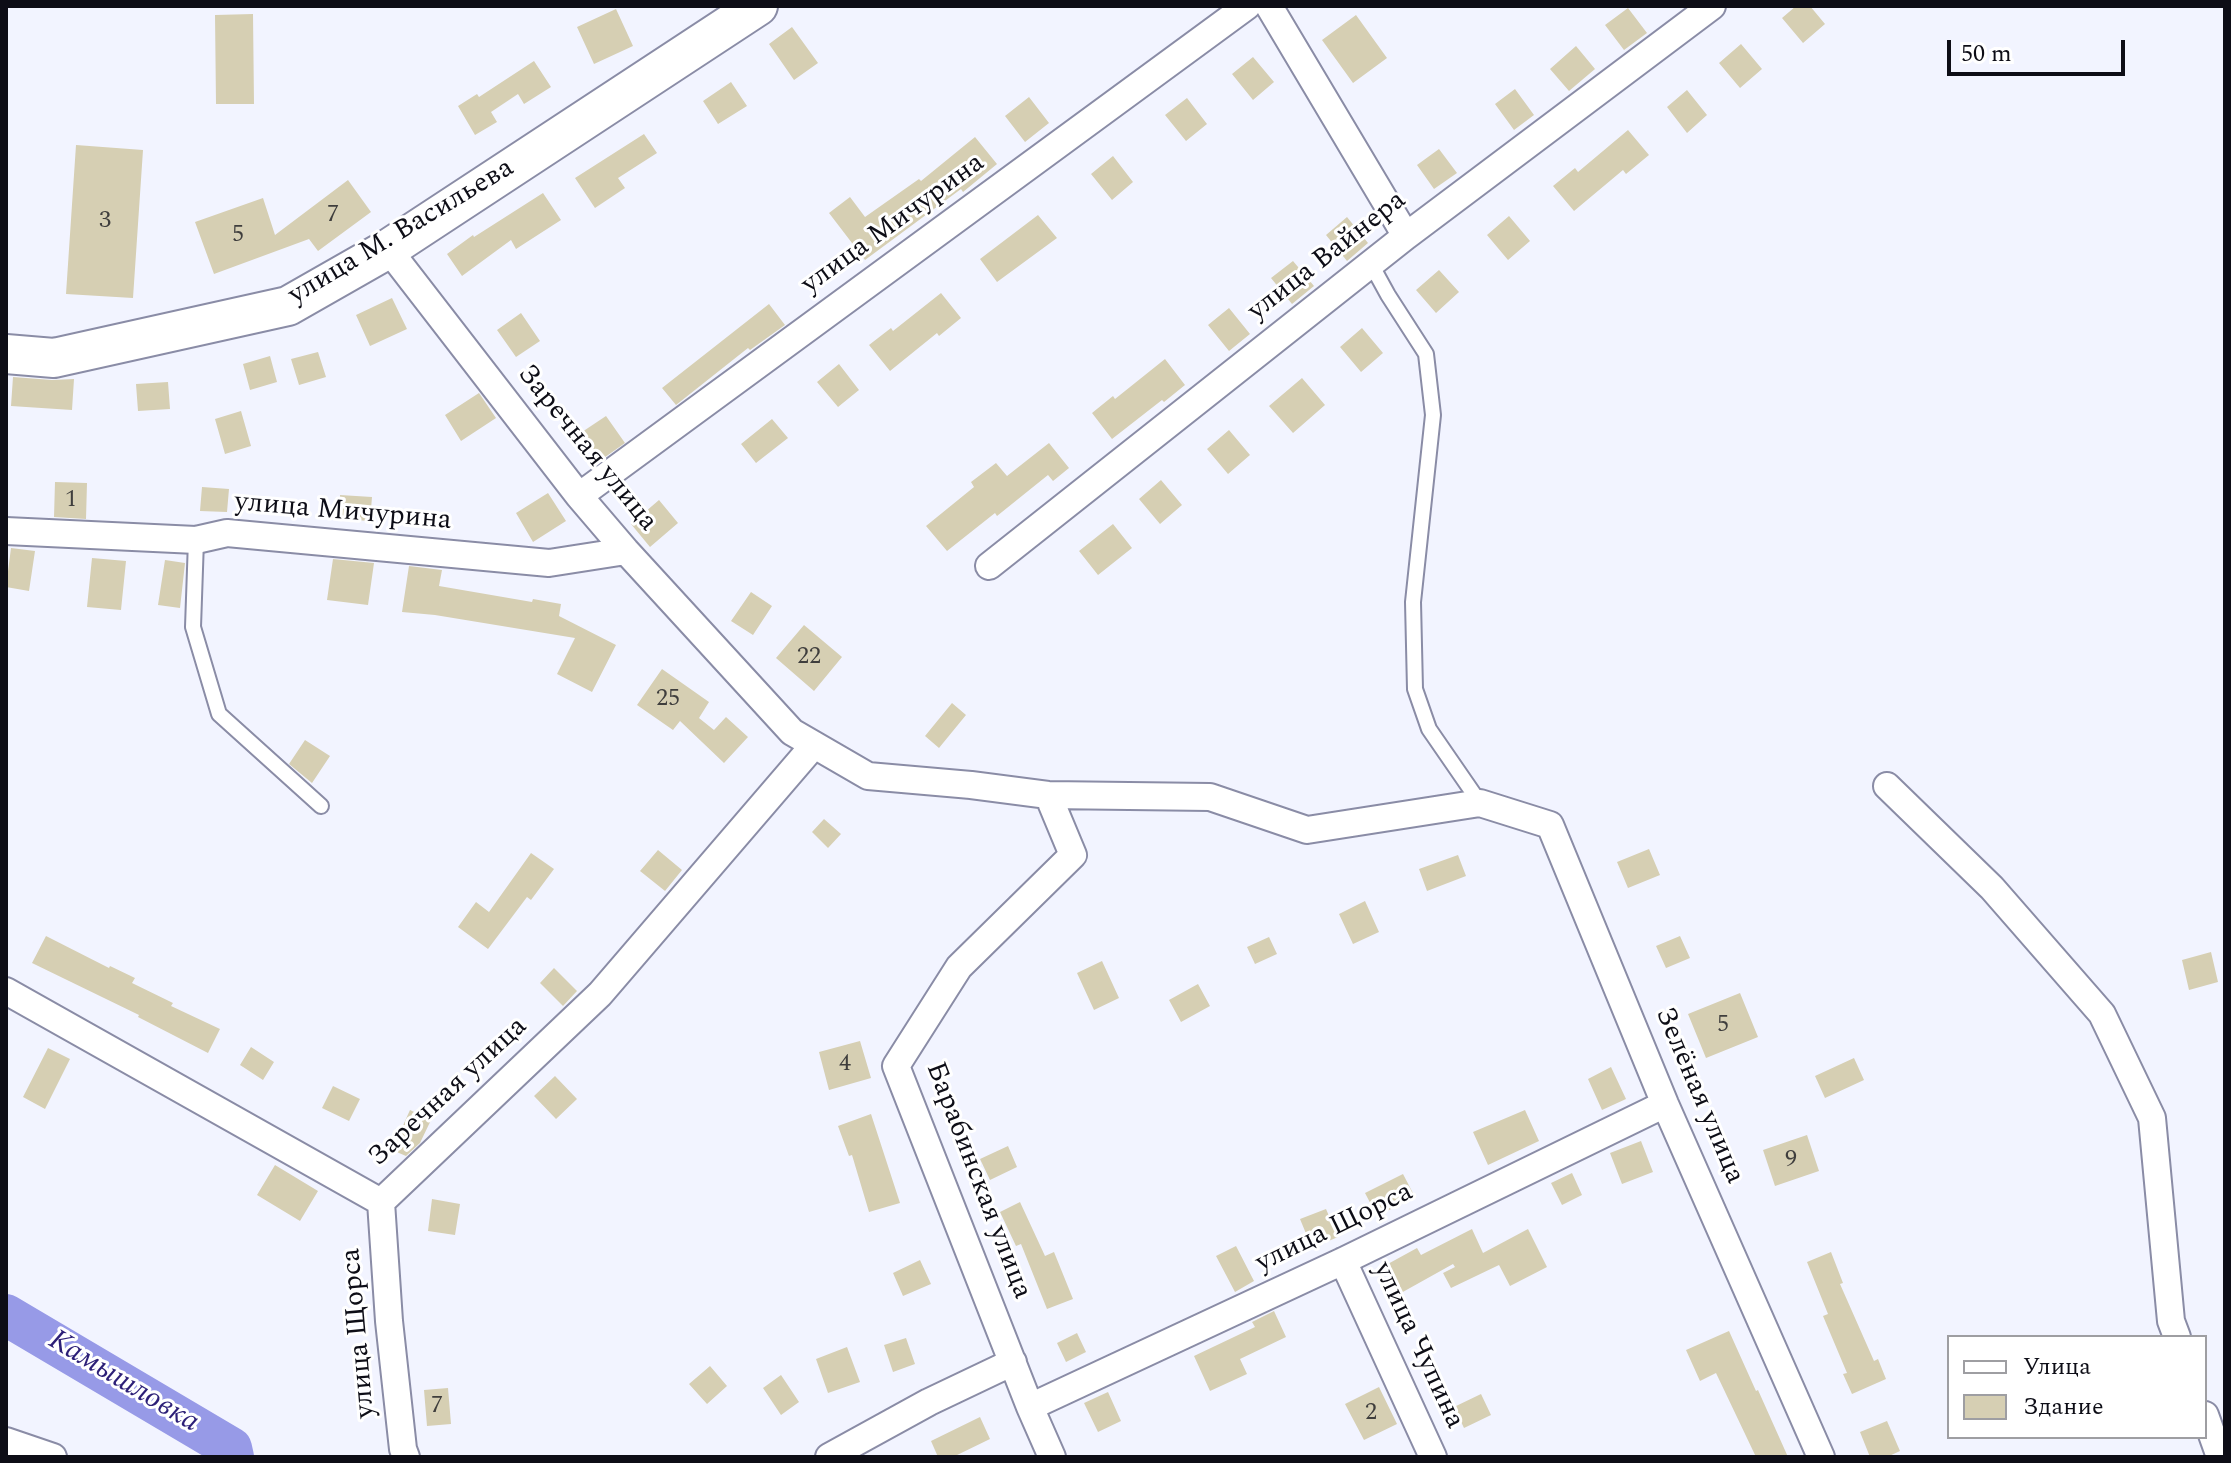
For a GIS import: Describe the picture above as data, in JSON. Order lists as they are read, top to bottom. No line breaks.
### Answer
{"streets":{"street":["улица Мичурина","улица М. Васильева","улица Вайнера","Заречная улица","Зелёная улица","Барабинская улица","улица Щорса","улица Чупина"]},"crossings":[["улица Мичурина","Заречная улица"],["улица М. Васильева","Заречная улица"],["Заречная улица","Зелёная улица"],["Заречная улица","Барабинская улица"],["Заречная улица","улица Щорса"],["Зелёная улица","улица Щорса"],["Барабинская улица","улица Щорса"],["улица Щорса","улица Чупина"]],"water":["Камышловка"],"house_numbers":["7","3","5","1","22","25","5","4","9","7","2"],"legend":["Улица","Здание"],"scale_bar":"50 m"}
